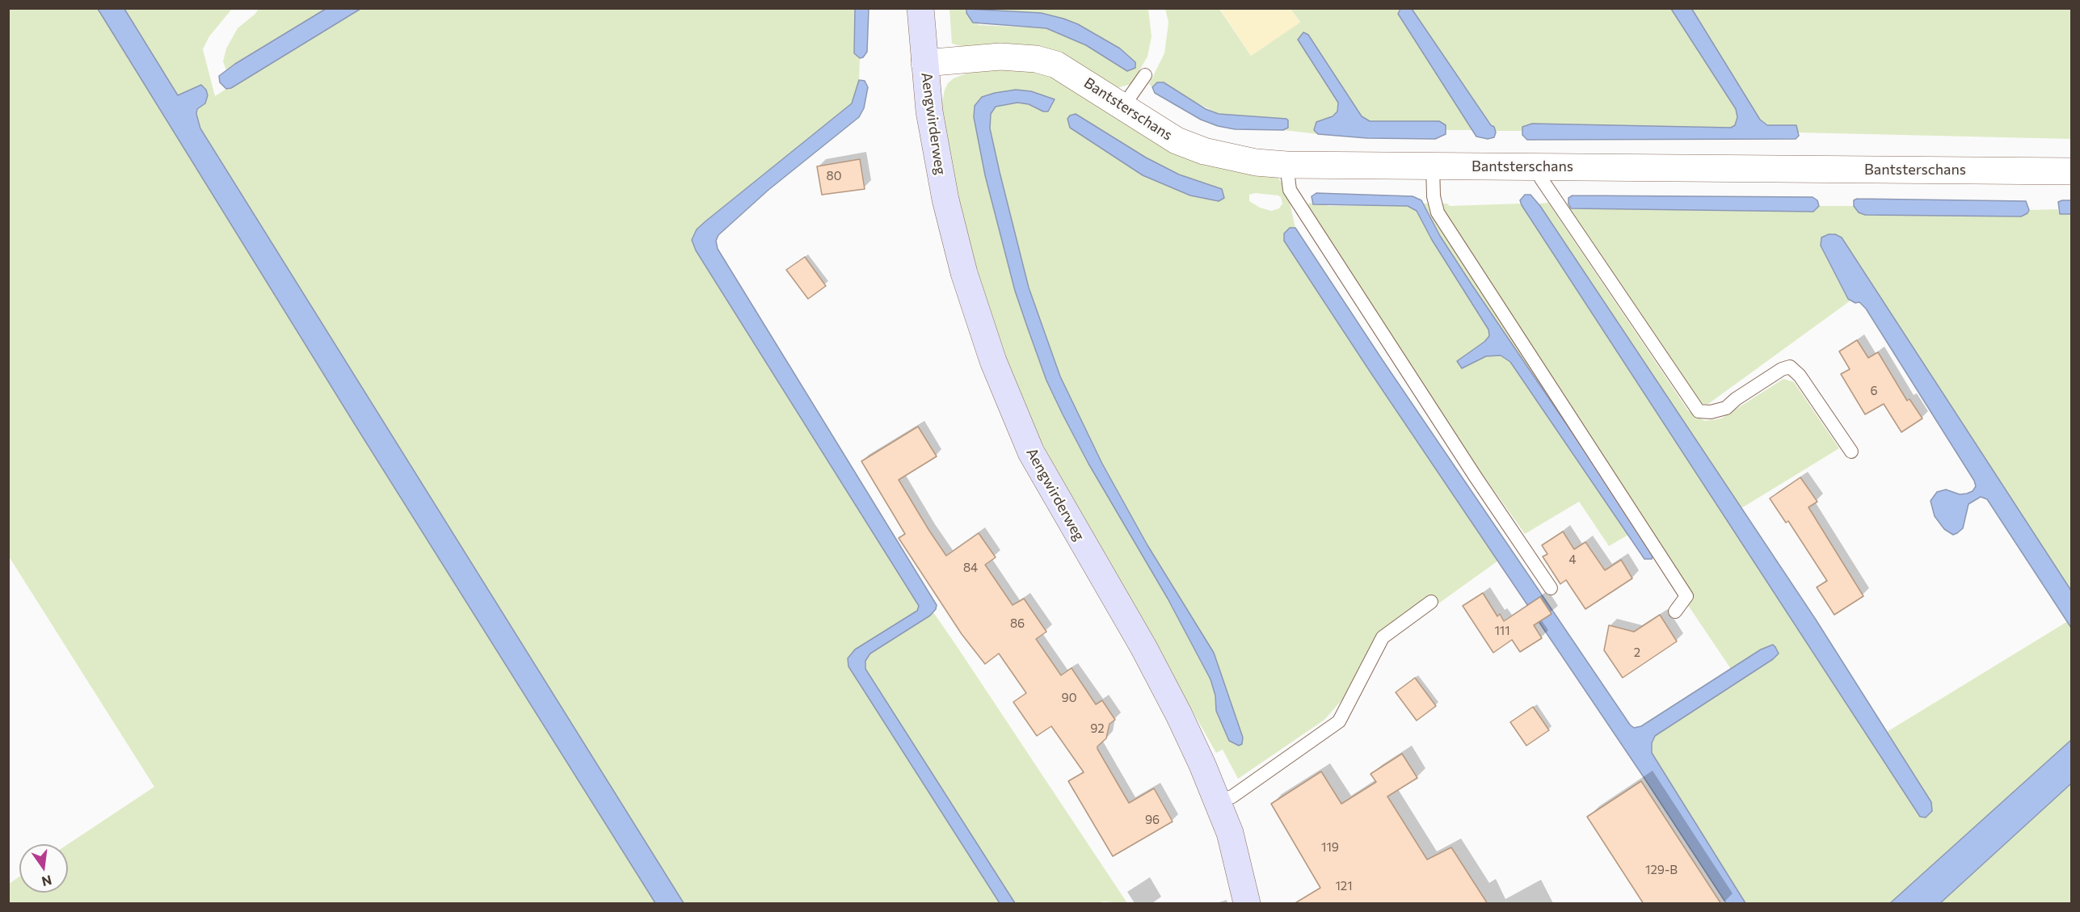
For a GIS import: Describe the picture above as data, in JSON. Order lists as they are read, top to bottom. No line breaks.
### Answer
{"streets":{"street":["Bantsterschans","Aengwirderweg"]},"crossings":[["Bantsterschans","Aengwirderweg"]],"house_numbers":["80","6","4","84","86","111","2","90","92","96","119","129-B","121"],"north":"bottom"}
